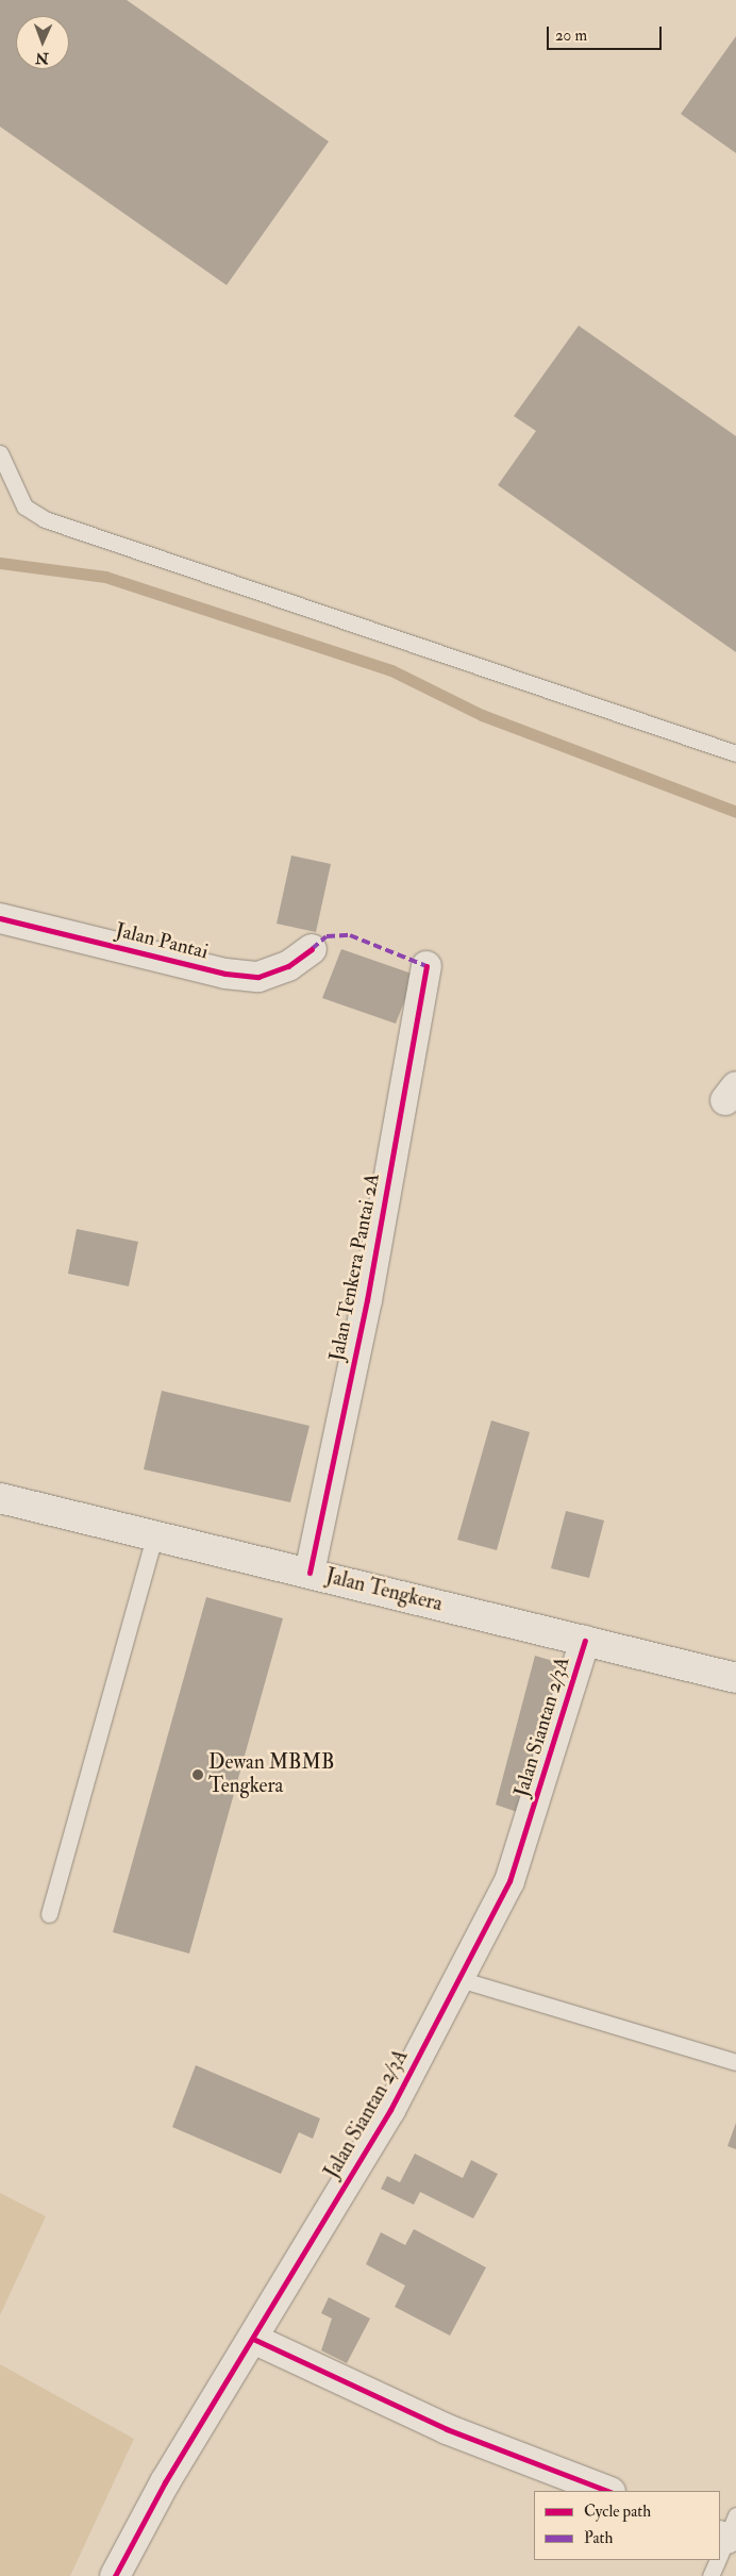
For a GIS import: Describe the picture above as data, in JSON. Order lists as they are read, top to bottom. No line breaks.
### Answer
{"streets":{"street":["Jalan Pantai","Jalan Tenkera Pantai 2A","Jalan Tengkera","Jalan Siantan 2/3A"]},"crossings":[["Jalan Tenkera Pantai 2A","Jalan Tengkera"],["Jalan Tengkera","Jalan Siantan 2/3A"]],"places":["Dewan MBMB Tengkera"],"legend":["Cycle path","Path"],"scale_bar":"20 m","north":"bottom"}
